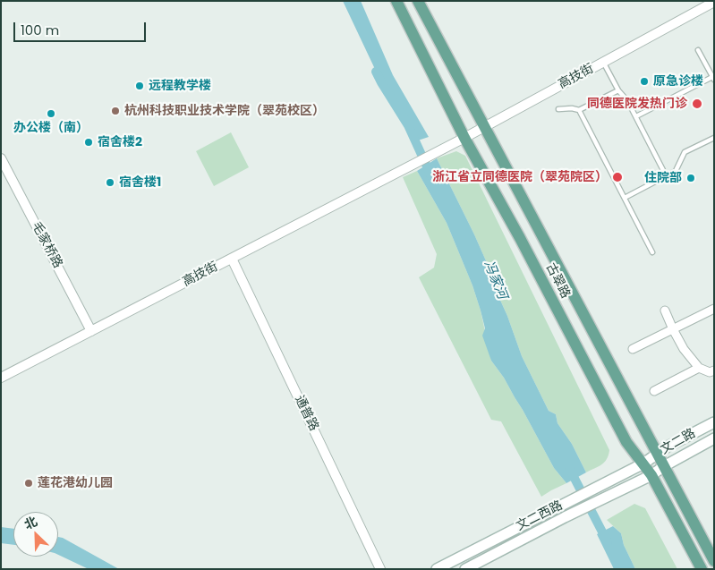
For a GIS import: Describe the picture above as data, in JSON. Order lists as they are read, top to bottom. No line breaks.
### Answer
{"streets":{"main road":["古翠路","文二路","文二西路"],"street":["高技街","毛家桥路","通普路"]},"crossings":[["高技街","毛家桥路"],["高技街","古翠路"],["高技街","通普路"],["古翠路","文二路"],["古翠路","文二西路"],["文二路","文二西路"]],"water":["冯家河"],"places":["原急诊楼","远程教学楼","同德医院发热门诊","杭州科技职业技术学院（翠苑校区）","办公楼（南）","宿舍楼2","浙江省立同德医院（翠苑院区）","住院部","宿舍楼1","莲花港幼儿园"],"scale_bar":"100 m","north":"top left"}
